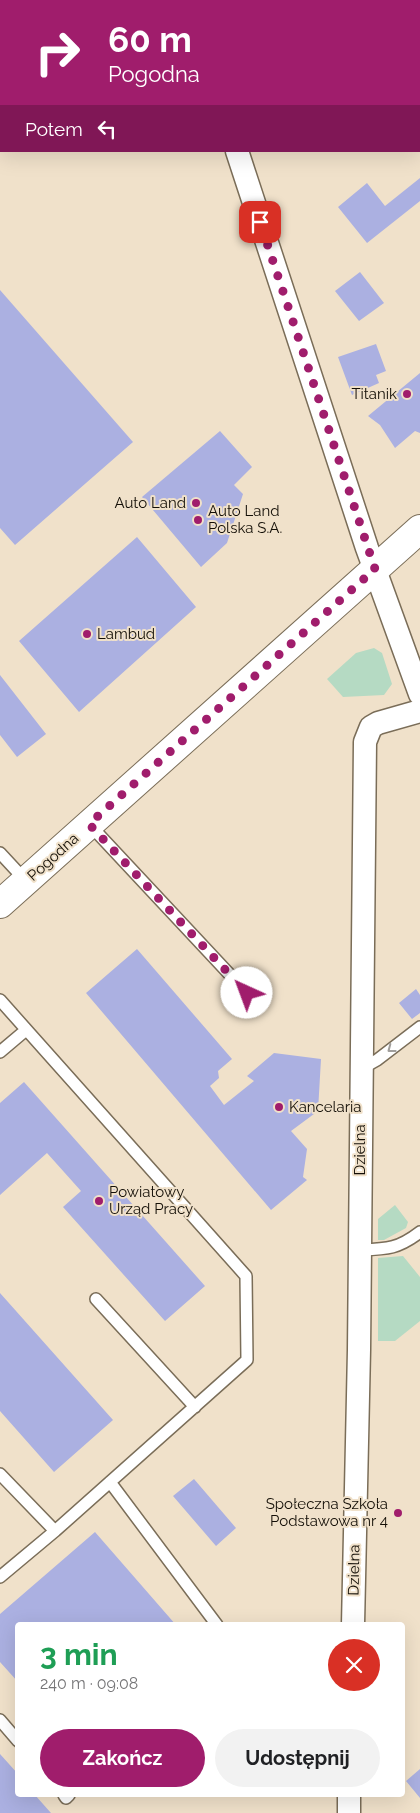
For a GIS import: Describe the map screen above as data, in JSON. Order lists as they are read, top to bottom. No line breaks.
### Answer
{"streets":{"street":["Pogodna","Dzielna"]},"places":["Titanik","Auto Land","Auto Land Polska S.A.","Lambud","Kancelaria","Powiatowy Urząd Pracy","Społeczna Szkoła Podstawowa nr 4"],"page":{"turn":["60 m","Pogodna"],"then":"Potem","heading":["3 min","240 m · 09:08"],"buttons":["Zakończ","Udostępnij"]}}
